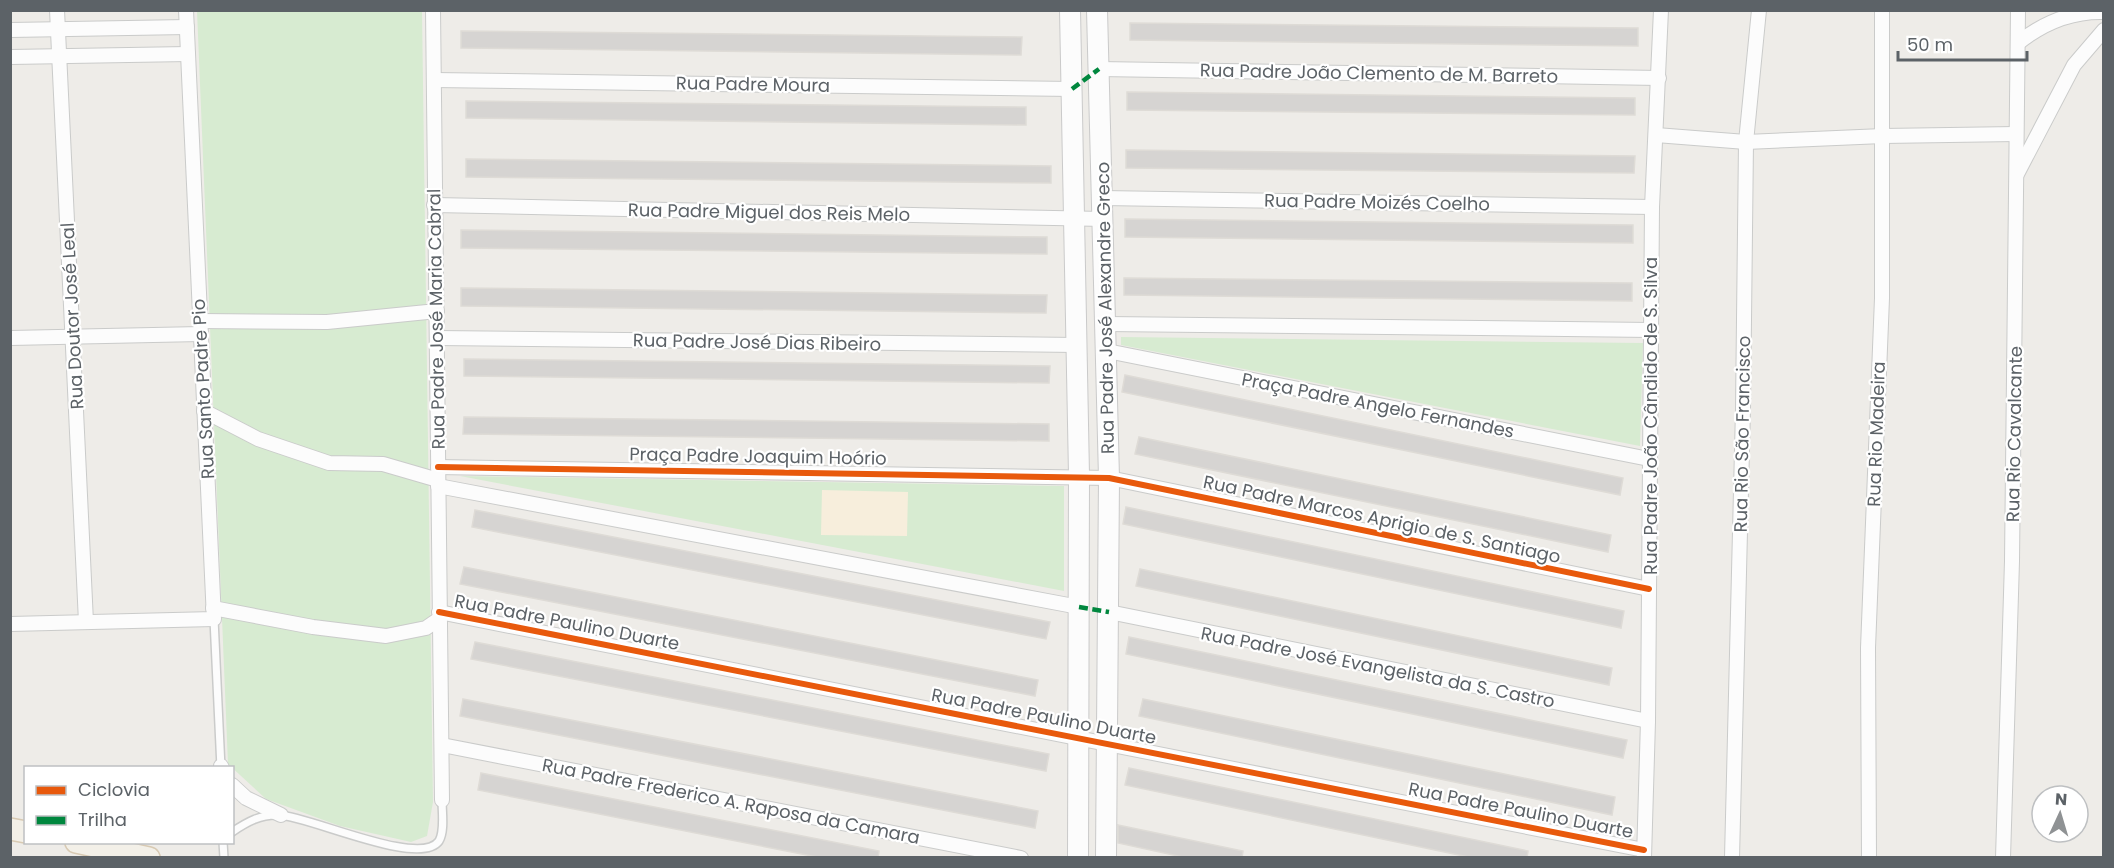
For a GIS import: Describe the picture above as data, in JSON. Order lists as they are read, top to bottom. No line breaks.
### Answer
{"streets":{"street":["Rua Padre João Clemento de M. Barreto","Rua Padre Moura","Rua Padre Moizés Coelho","Rua Padre Miguel dos Reis Melo","Rua Padre José Alexandre Greco","Rua Doutor José Leal","Rua Padre José Maria Cabral","Rua Padre José Dias Ribeiro","Rua Santo Padre Pio","Praça Padre Angelo Fernandes","Rua Padre João Cândido de S. Silva","Rua Rio São Francisco","Rua Rio Madeira","Rua Rio Cavalcante","Praça Padre Joaquim Hoório","Rua Padre Marcos Aprigio de S. Santiago","Rua Padre Paulino Duarte","Rua Padre José Evangelista da S. Castro","Rua Padre Frederico A. Raposa da Camara"]},"crossings":[["Rua Padre João Clemento de M. Barreto","Rua Padre José Alexandre Greco"],["Rua Padre João Clemento de M. Barreto","Rua Padre João Cândido de S. Silva"],["Rua Padre Moura","Rua Padre José Alexandre Greco"],["Rua Padre Moura","Rua Padre José Maria Cabral"],["Rua Padre Moizés Coelho","Rua Padre José Alexandre Greco"],["Rua Padre Moizés Coelho","Rua Padre João Cândido de S. Silva"],["Rua Padre Miguel dos Reis Melo","Rua Padre José Alexandre Greco"],["Rua Padre Miguel dos Reis Melo","Rua Padre José Maria Cabral"],["Rua Padre José Alexandre Greco","Rua Padre José Dias Ribeiro"],["Rua Padre José Alexandre Greco","Praça Padre Angelo Fernandes"],["Rua Padre José Alexandre Greco","Praça Padre Joaquim Hoório"],["Rua Padre José Alexandre Greco","Rua Padre Marcos Aprigio de S. Santiago"],["Rua Padre José Alexandre Greco","Rua Padre Paulino Duarte"],["Rua Padre José Alexandre Greco","Rua Padre José Evangelista da S. Castro"],["Rua Padre José Maria Cabral","Rua Padre José Dias Ribeiro"],["Rua Padre José Maria Cabral","Praça Padre Joaquim Hoório"],["Rua Padre José Maria Cabral","Rua Padre Paulino Duarte"],["Rua Padre José Maria Cabral","Rua Padre Frederico A. Raposa da Camara"],["Praça Padre Angelo Fernandes","Rua Padre João Cândido de S. Silva"],["Rua Padre João Cândido de S. Silva","Rua Padre Marcos Aprigio de S. Santiago"],["Rua Padre João Cândido de S. Silva","Rua Padre Paulino Duarte"],["Rua Padre João Cândido de S. Silva","Rua Padre José Evangelista da S. Castro"],["Praça Padre Joaquim Hoório","Rua Padre Marcos Aprigio de S. Santiago"]],"legend":["Ciclovia","Trilha"],"scale_bar":"50 m","north":"top"}
